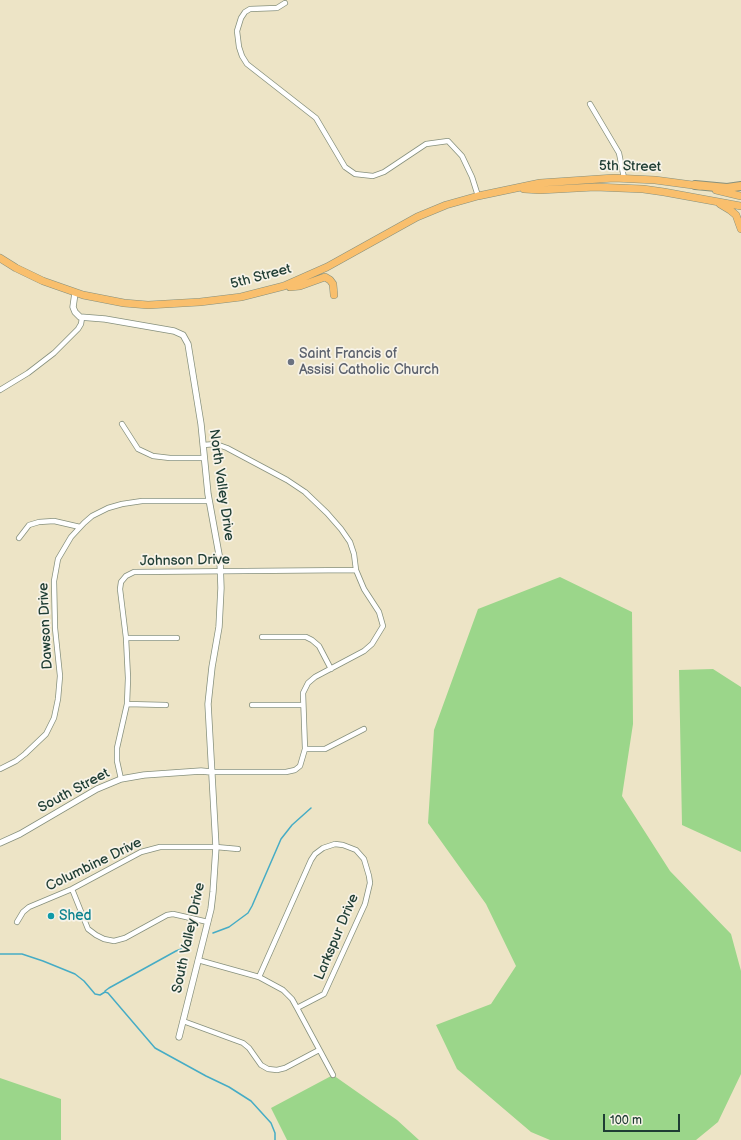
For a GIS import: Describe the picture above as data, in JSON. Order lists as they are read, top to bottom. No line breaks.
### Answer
{"streets":{"main road":["5th Street"],"street":["North Valley Drive","Johnson Drive","Dawson Drive","South Street","Columbine Drive","Larkspur Drive","South Valley Drive"]},"crossings":[["North Valley Drive","Johnson Drive"],["North Valley Drive","Dawson Drive"],["North Valley Drive","South Street"],["North Valley Drive","South Valley Drive"],["Johnson Drive","South Street"],["South Street","South Valley Drive"],["Columbine Drive","South Valley Drive"]],"places":["Saint Francis of Assisi Catholic Church","Shed"],"scale_bar":"100 m"}
